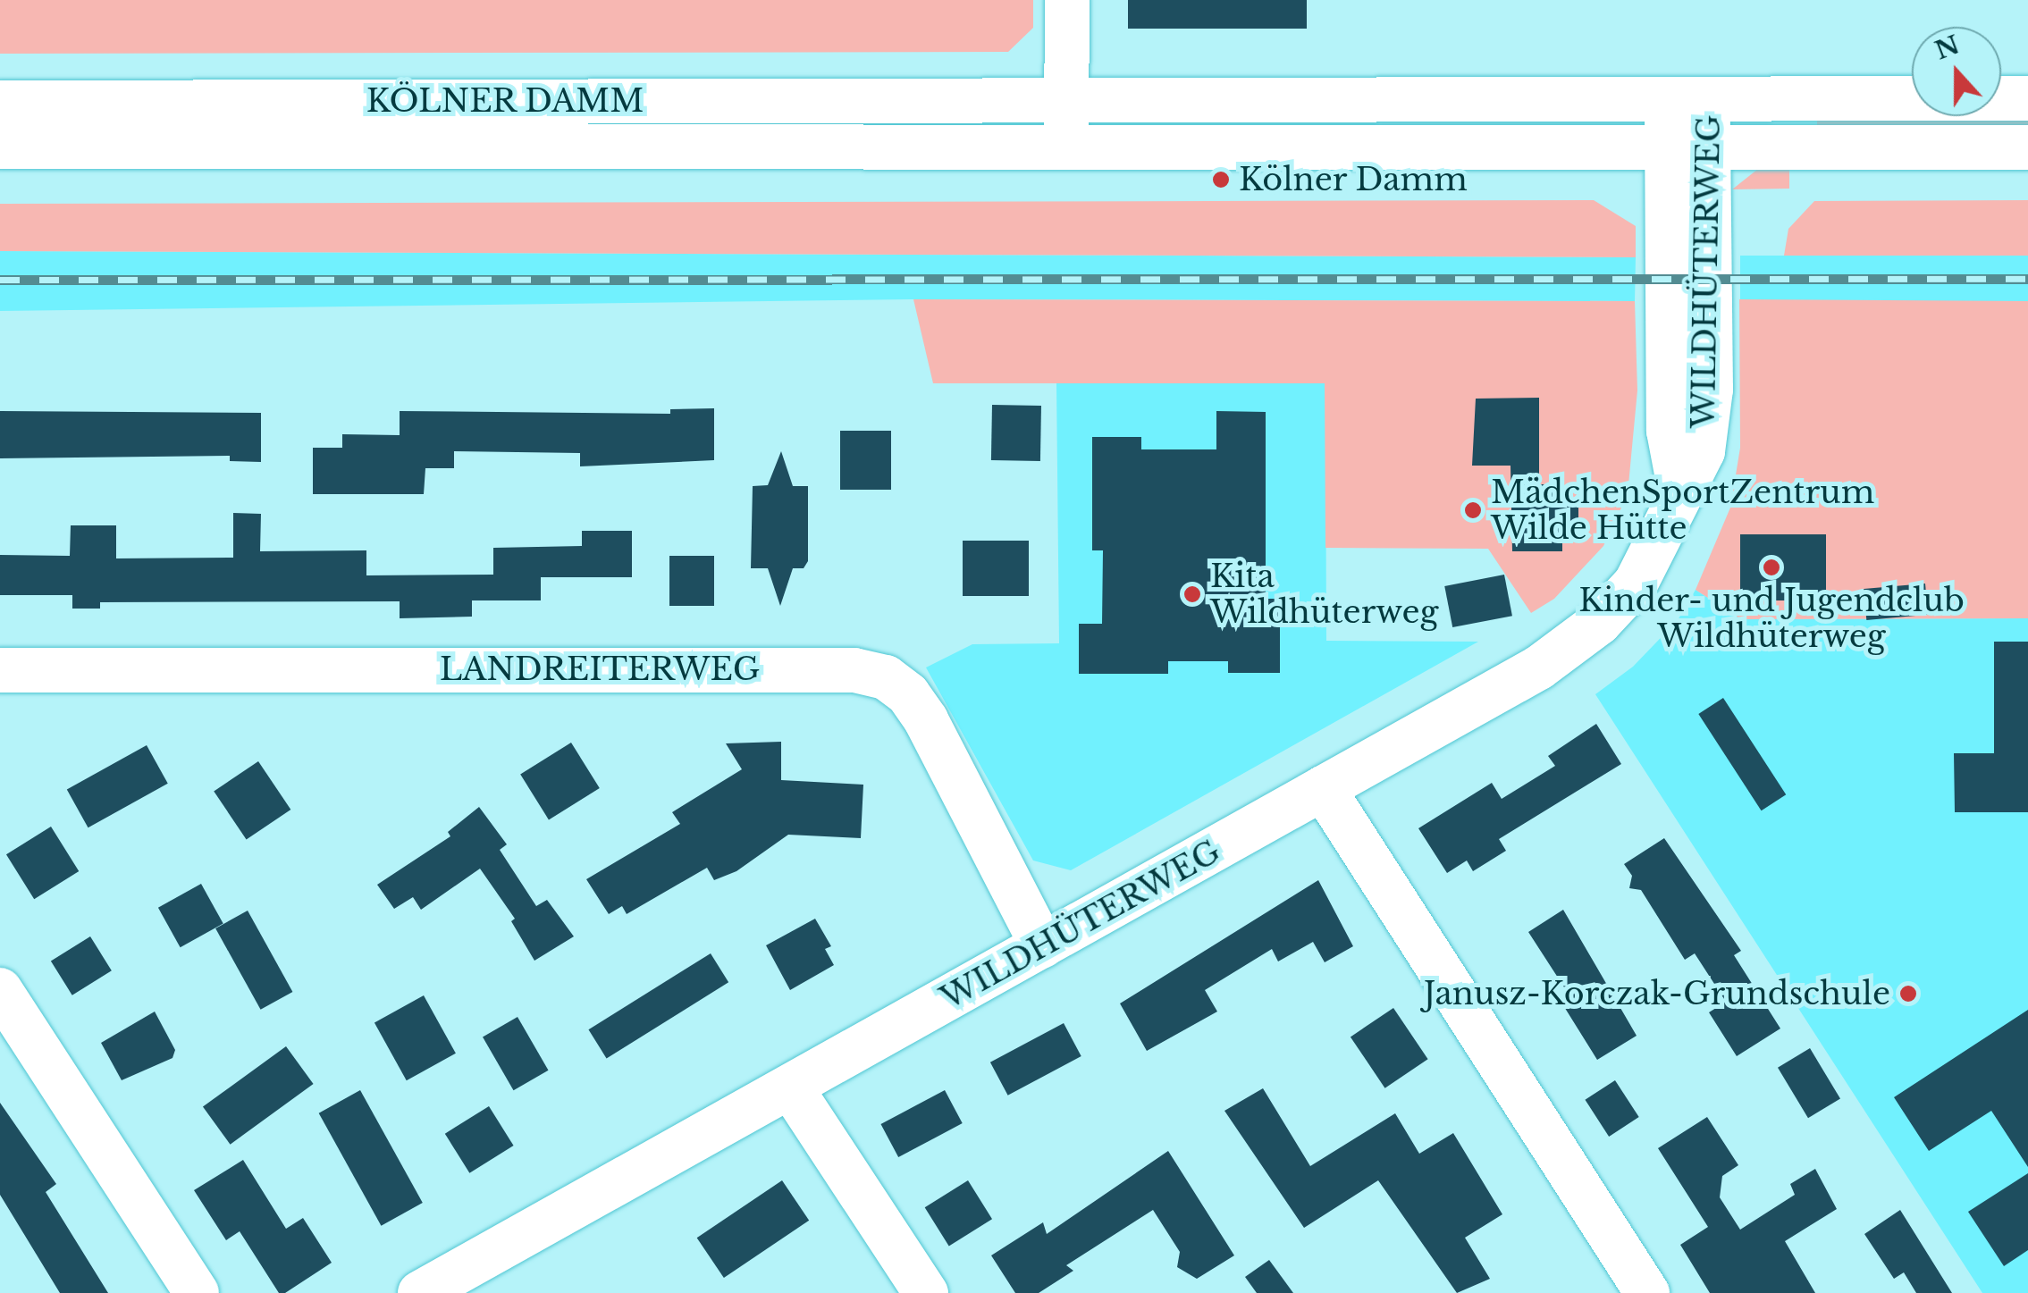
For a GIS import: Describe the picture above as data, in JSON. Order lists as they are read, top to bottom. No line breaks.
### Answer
{"streets":{"street":["KÖLNER DAMM","WILDHÜTERWEG","LANDREITERWEG"]},"crossings":[["KÖLNER DAMM","WILDHÜTERWEG"],["WILDHÜTERWEG","LANDREITERWEG"]],"places":["Kölner Damm","MädchenSportZentrum Wilde Hütte","Kinder- und Jugendclub Wildhüterweg","Kita Wildhüterweg","Janusz-Korczak-Grundschule"],"north":"top"}
